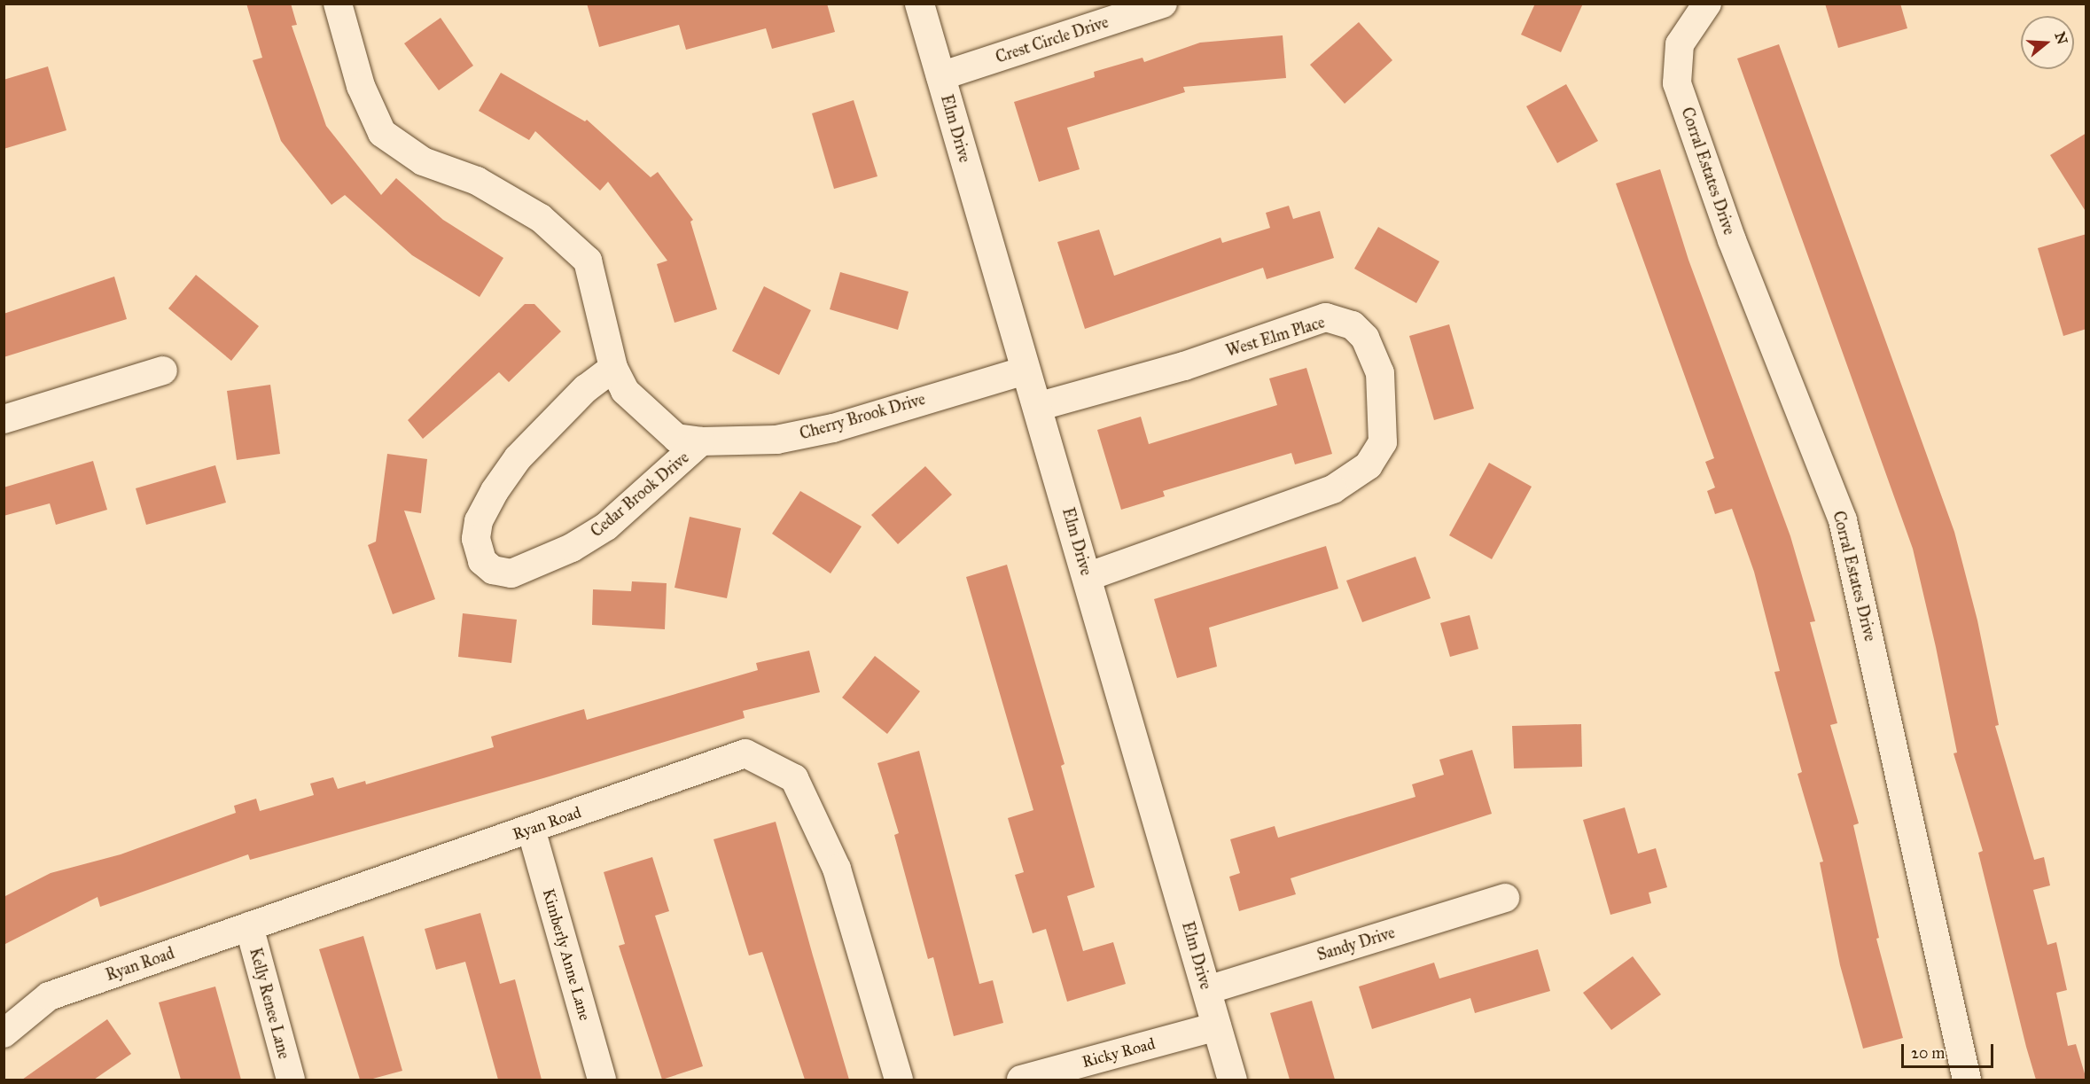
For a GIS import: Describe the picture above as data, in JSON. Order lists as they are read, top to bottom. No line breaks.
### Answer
{"streets":{"street":["Crest Circle Drive","Elm Drive","Corral Estates Drive","West Elm Place","Cherry Brook Drive","Cedar Brook Drive","Ryan Road","Sandy Drive","Kimberly Anne Lane","Kelly Renee Lane","Ricky Road"]},"crossings":[["Crest Circle Drive","Elm Drive"],["Elm Drive","West Elm Place"],["Elm Drive","Cherry Brook Drive"],["Elm Drive","Sandy Drive"],["Elm Drive","Ricky Road"],["Cherry Brook Drive","Cedar Brook Drive"],["Ryan Road","Kimberly Anne Lane"],["Ryan Road","Kelly Renee Lane"]],"scale_bar":"20 m","north":"right"}
